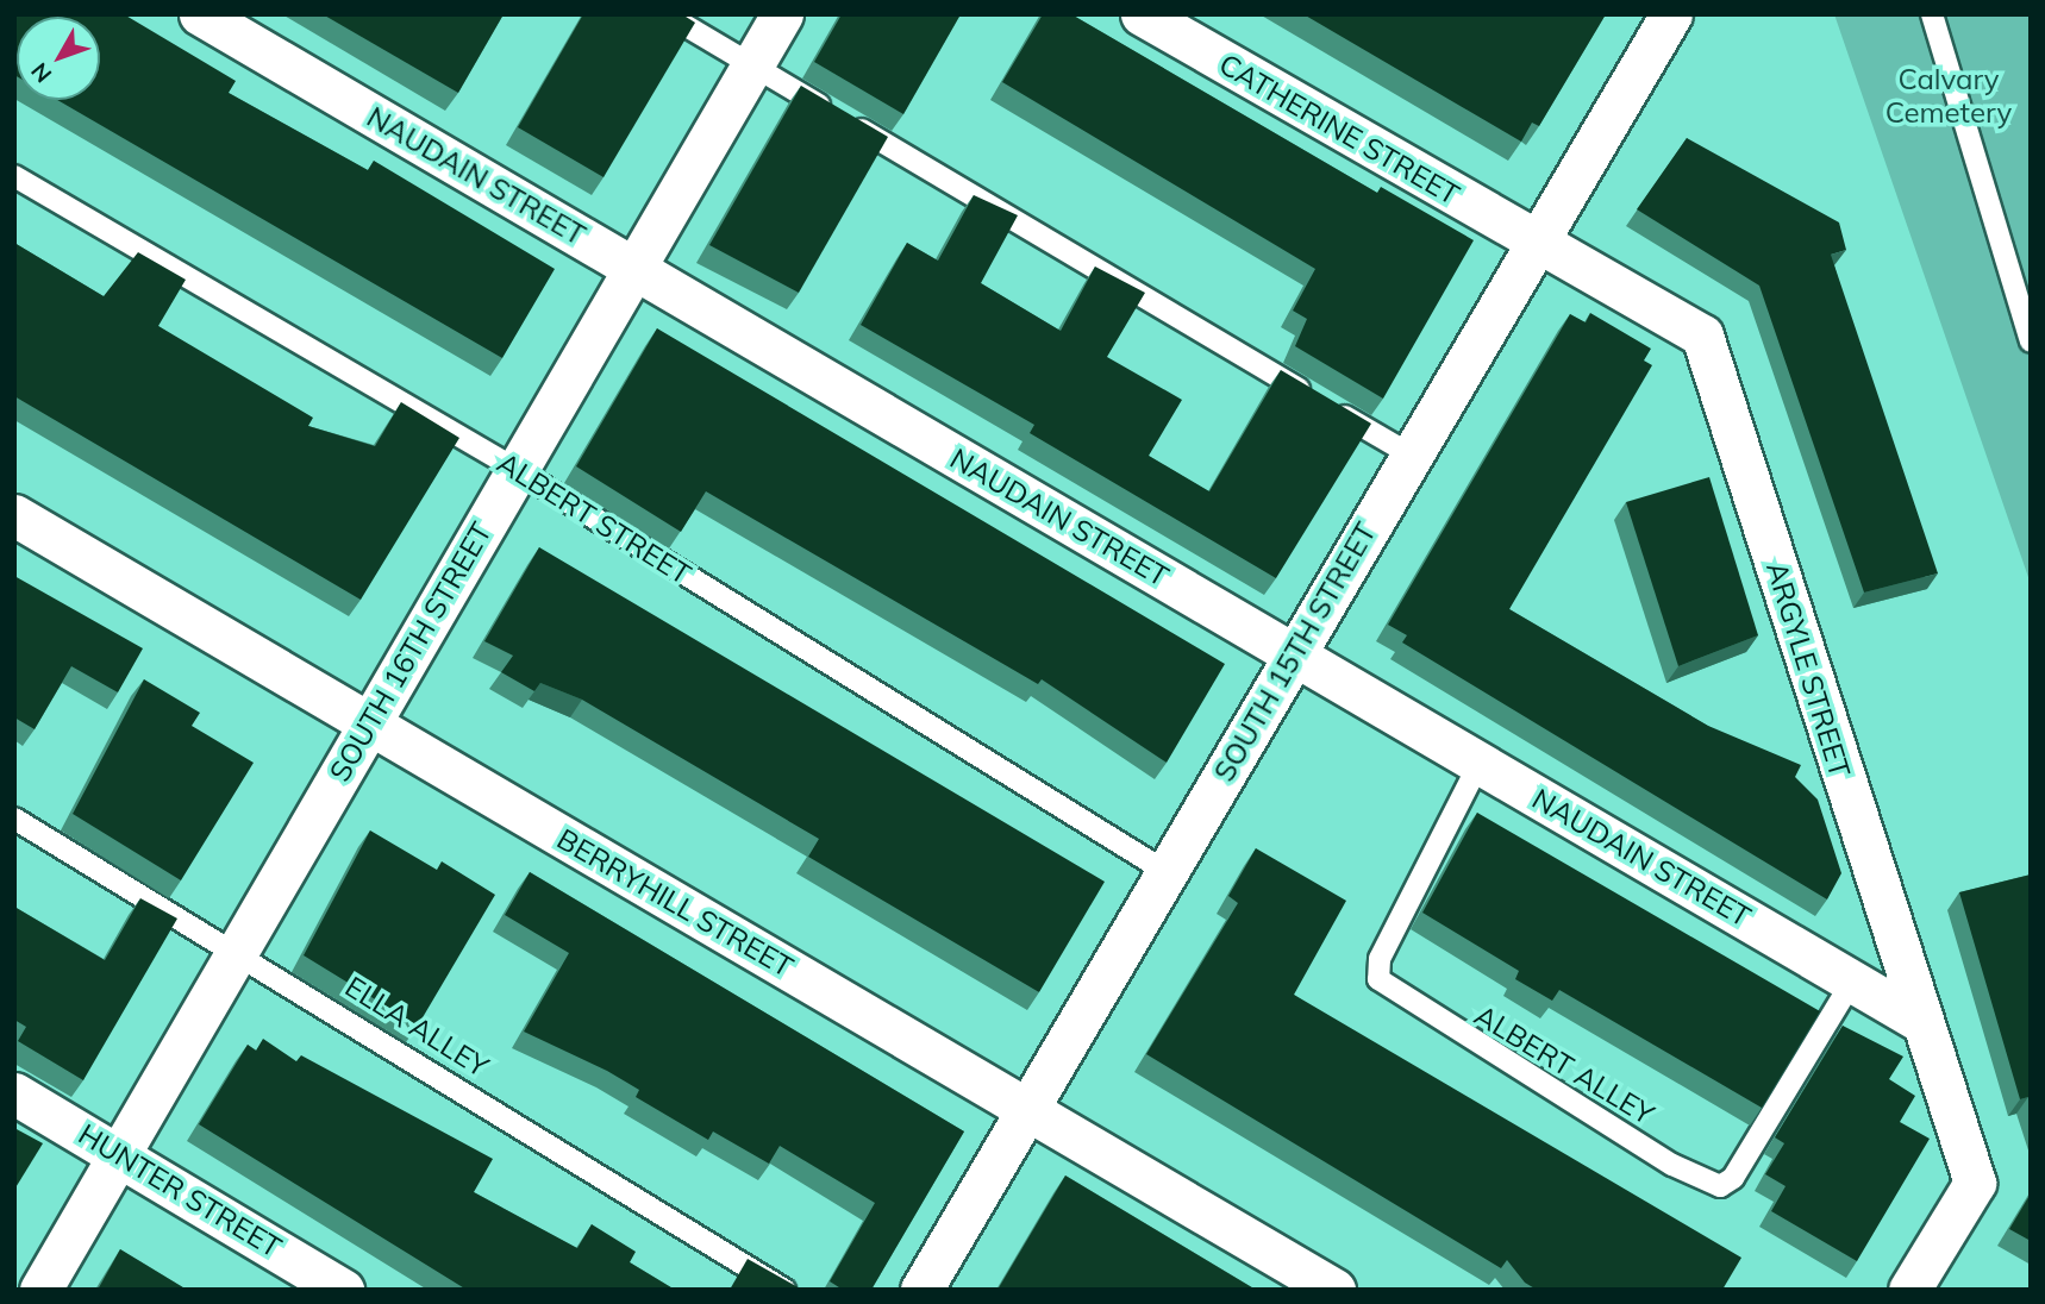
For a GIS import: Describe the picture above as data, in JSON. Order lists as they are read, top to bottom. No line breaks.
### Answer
{"streets":{"street":["CATHERINE STREET","NAUDAIN STREET","SOUTH 16TH STREET","SOUTH 15TH STREET","ARGYLE STREET","BERRYHILL STREET","HUNTER STREET"],"lane":["ALBERT STREET","ELLA ALLEY","ALBERT ALLEY"]},"crossings":[["CATHERINE STREET","SOUTH 15TH STREET"],["CATHERINE STREET","ARGYLE STREET"],["NAUDAIN STREET","SOUTH 16TH STREET"],["NAUDAIN STREET","SOUTH 15TH STREET"],["NAUDAIN STREET","ARGYLE STREET"],["NAUDAIN STREET","ALBERT ALLEY"],["ALBERT STREET","SOUTH 16TH STREET"],["ALBERT STREET","SOUTH 15TH STREET"],["SOUTH 16TH STREET","BERRYHILL STREET"],["SOUTH 16TH STREET","ELLA ALLEY"],["SOUTH 16TH STREET","HUNTER STREET"],["SOUTH 15TH STREET","ARGYLE STREET"],["SOUTH 15TH STREET","BERRYHILL STREET"]],"parks":["Calvary Cemetery"],"north":"bottom left"}
